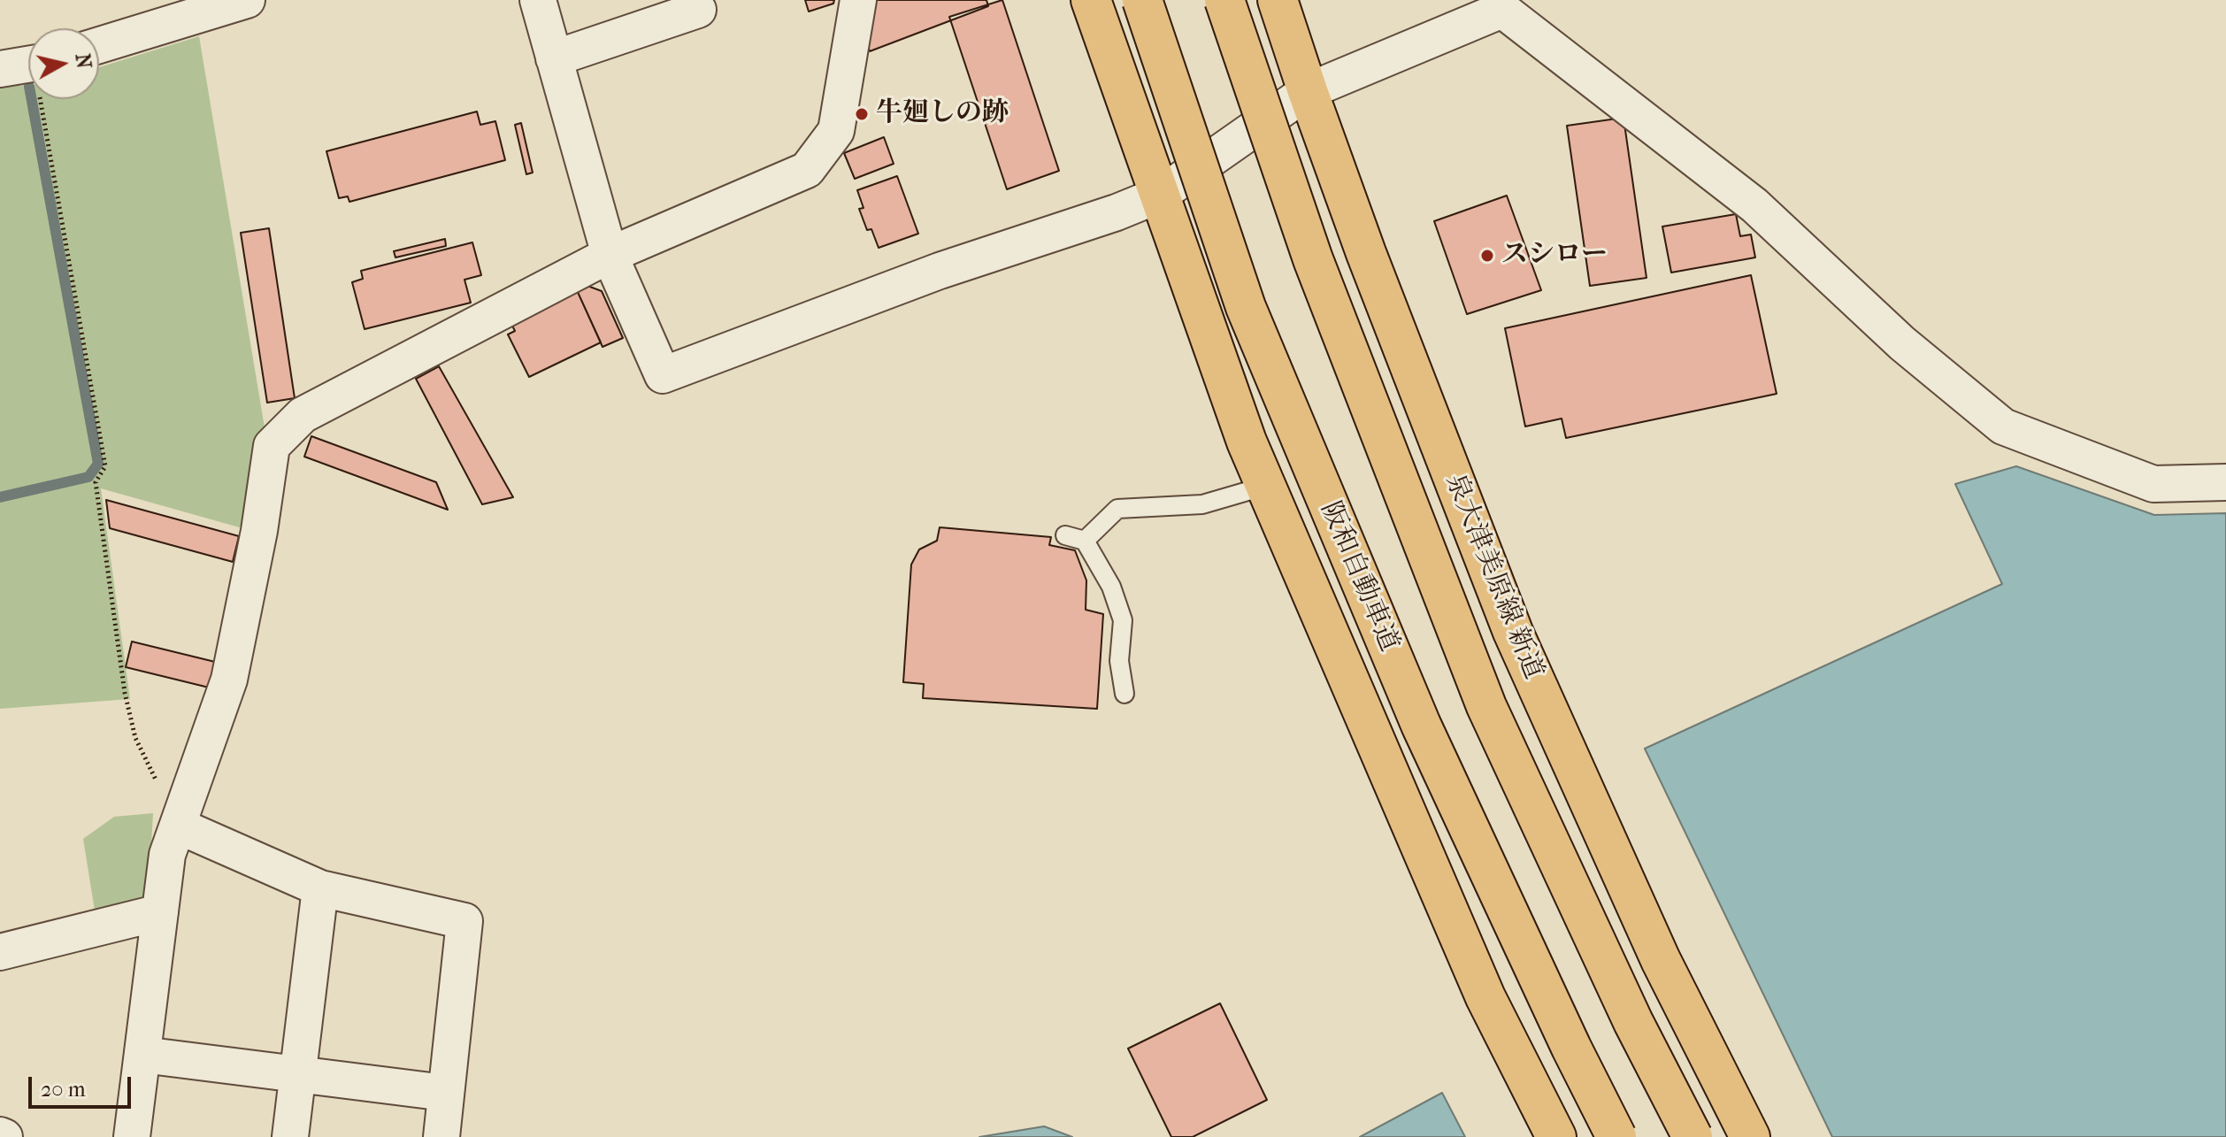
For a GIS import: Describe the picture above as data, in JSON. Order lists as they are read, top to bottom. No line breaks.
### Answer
{"streets":{"main road":["阪和自動車道","泉大津美原線 新道"]},"places":["牛廻しの跡","スシロー"],"scale_bar":"20 m","north":"right"}
